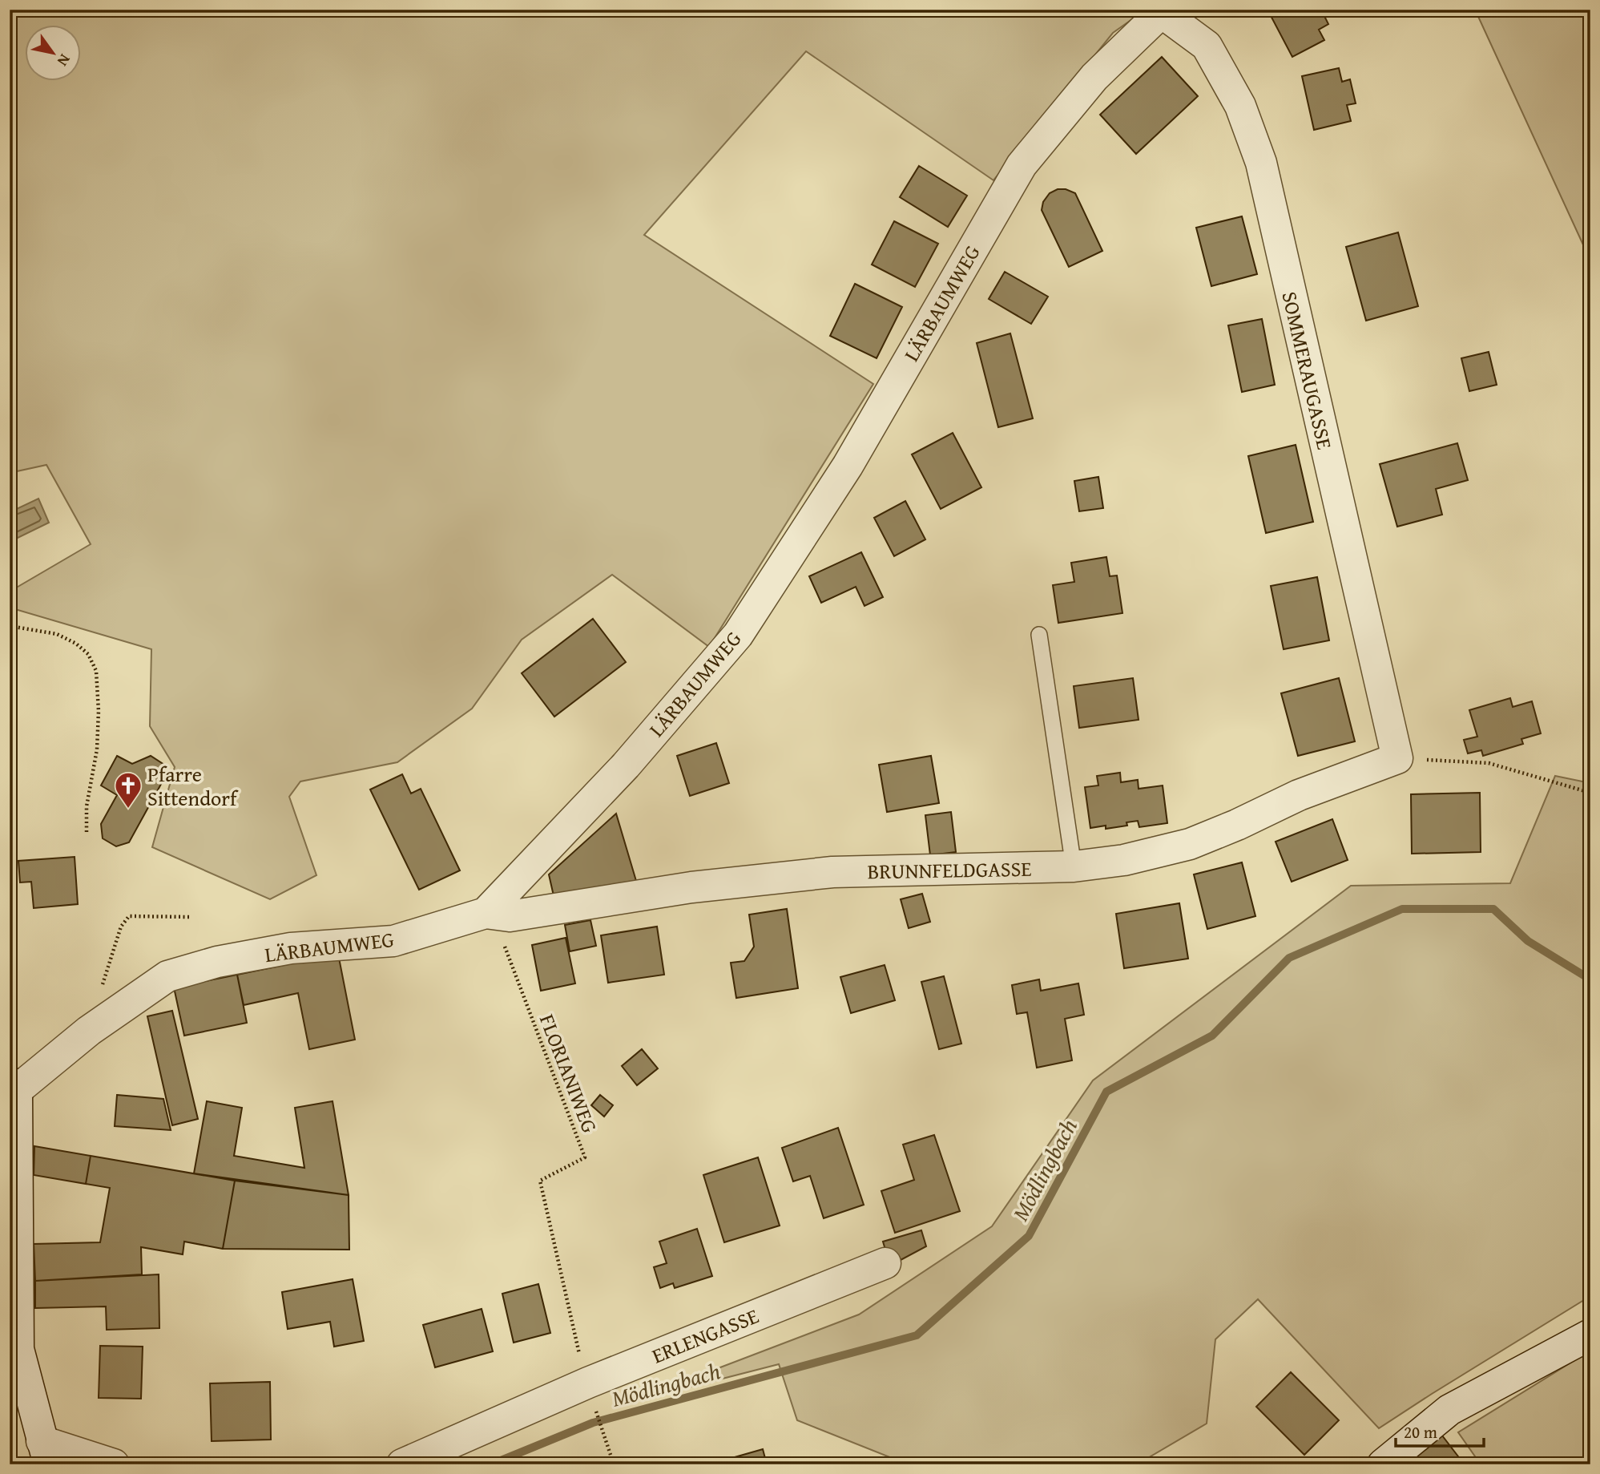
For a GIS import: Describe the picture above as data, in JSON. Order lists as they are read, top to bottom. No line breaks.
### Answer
{"streets":{"street":["LÄRBAUMWEG","SOMMERAUGASSE","BRUNNFELDGASSE","ERLENGASSE"],"path":["FLORIANIWEG"]},"crossings":[["LÄRBAUMWEG","SOMMERAUGASSE"],["LÄRBAUMWEG","BRUNNFELDGASSE"],["SOMMERAUGASSE","BRUNNFELDGASSE"]],"water":["Mödlingbach"],"places":{"church":["Pfarre Sittendorf"]},"scale_bar":"20 m","north":"bottom right"}
